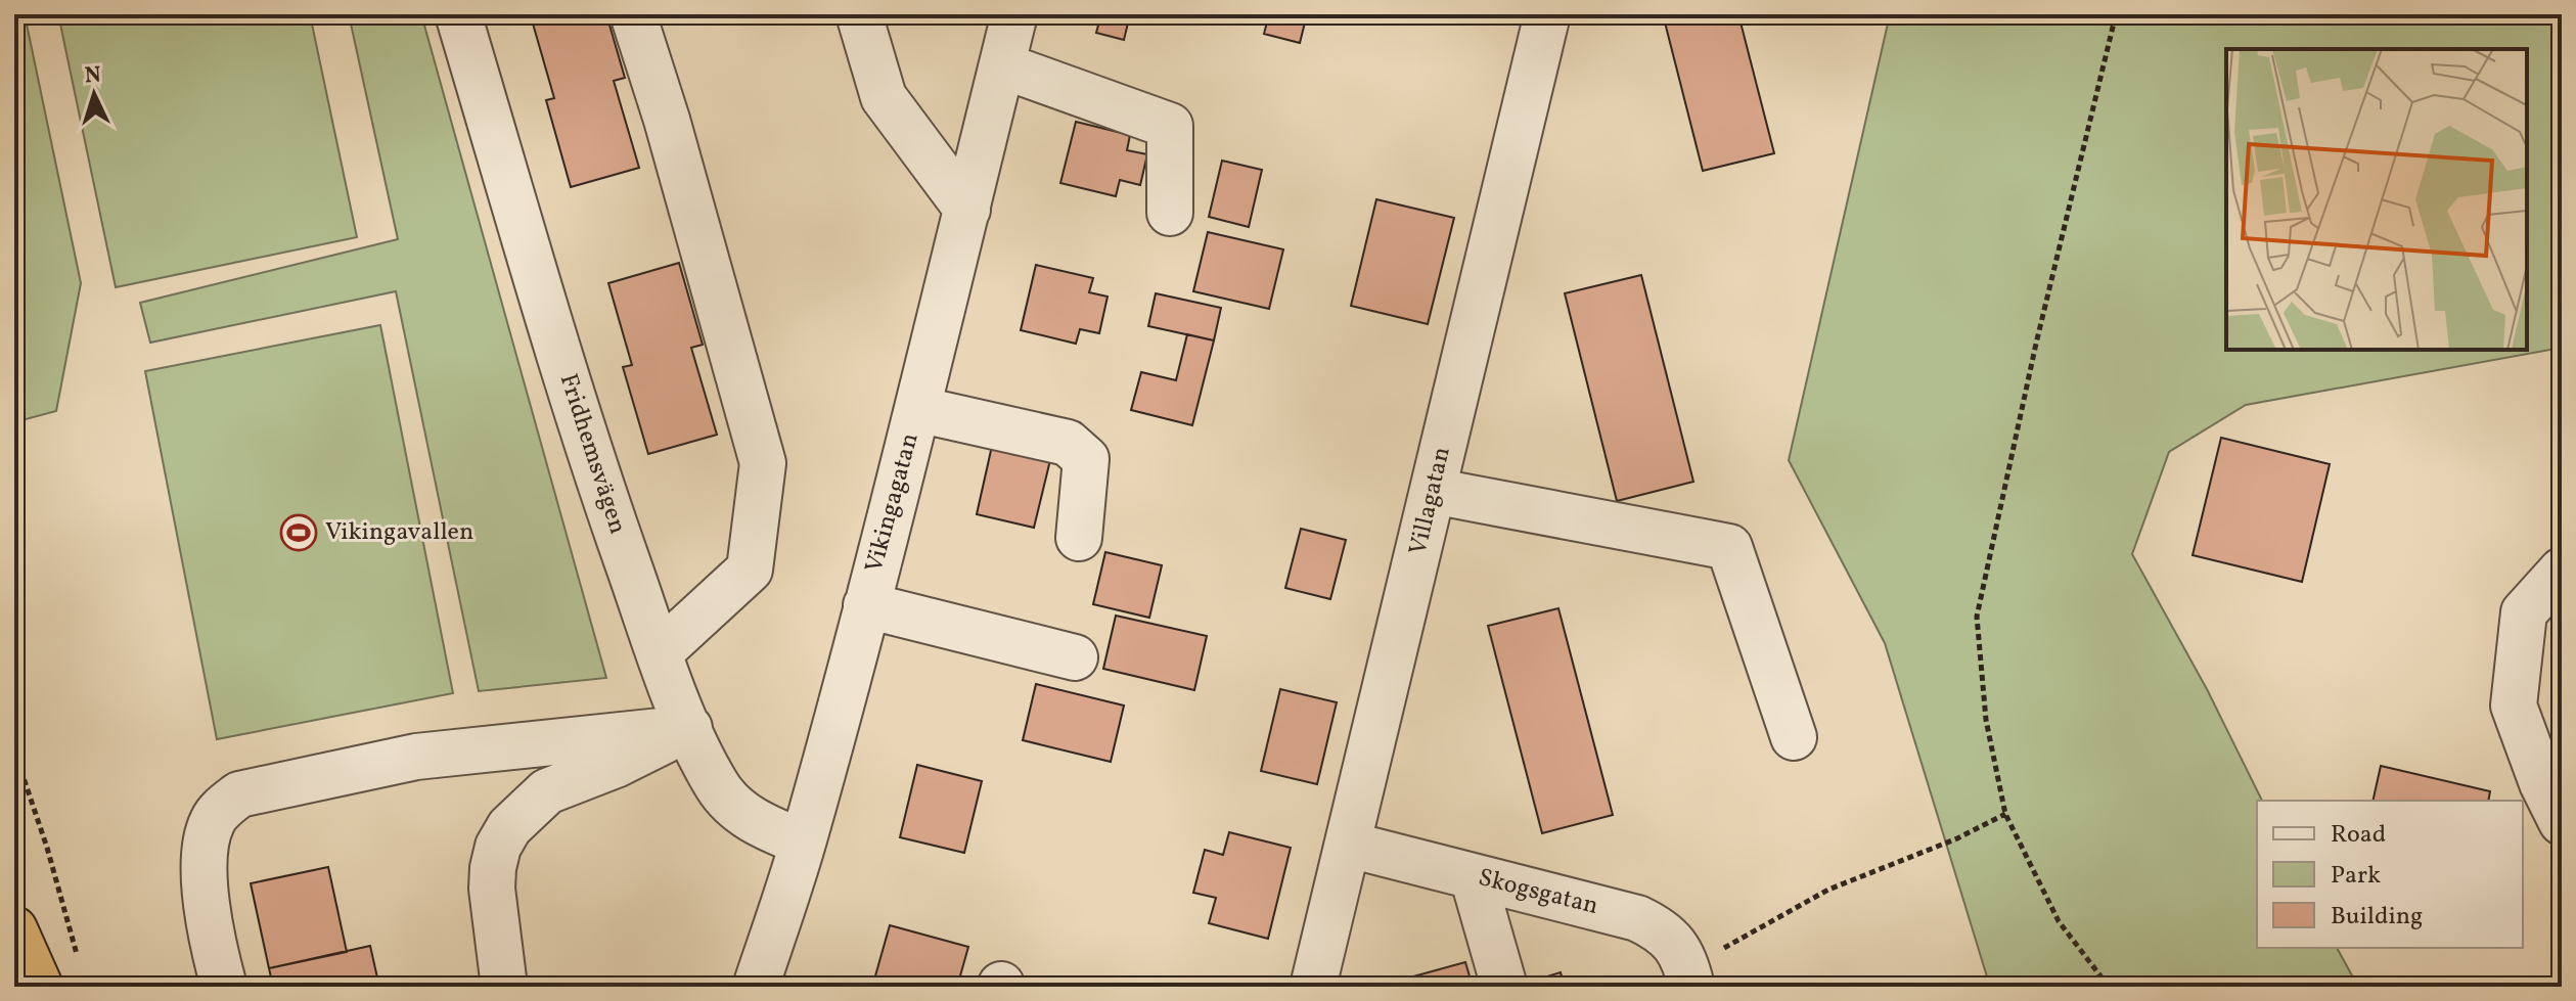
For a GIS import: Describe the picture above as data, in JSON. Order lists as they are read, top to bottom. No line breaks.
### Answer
{"streets":{"street":["Fridhemsvägen","Villagatan","Vikingagatan","Skogsgatan"]},"crossings":[["Fridhemsvägen","Vikingagatan"],["Villagatan","Skogsgatan"]],"places":{"sports":["Vikingavallen"]},"legend":["Road","Park","Building"],"north":"top"}
